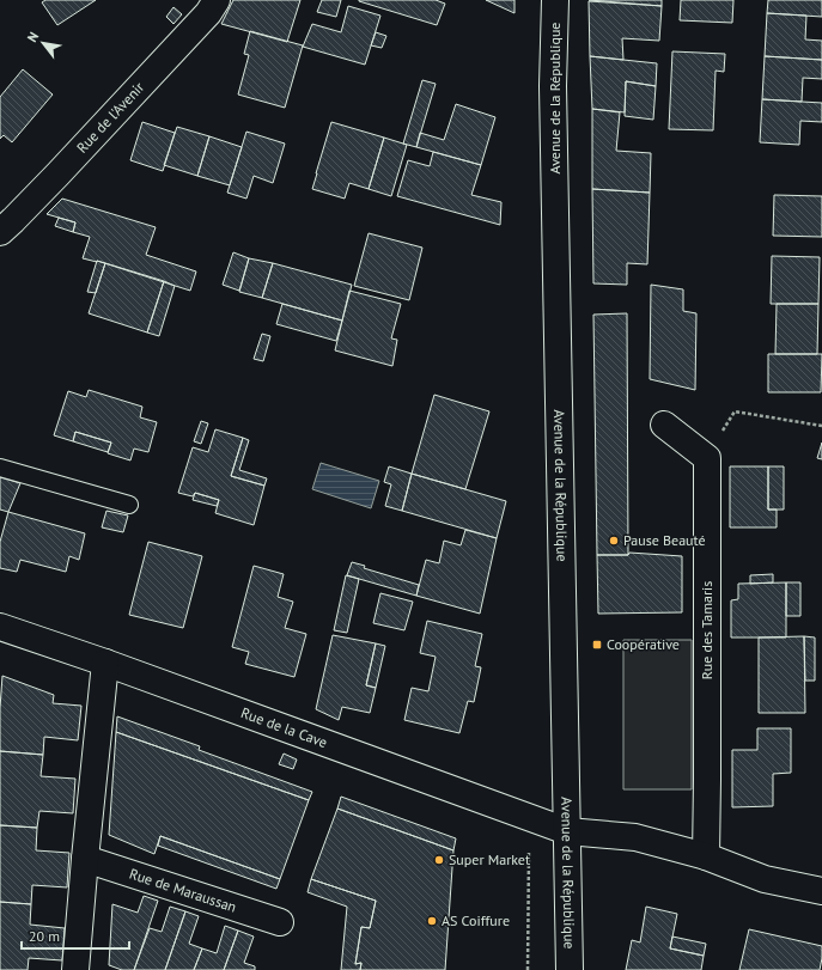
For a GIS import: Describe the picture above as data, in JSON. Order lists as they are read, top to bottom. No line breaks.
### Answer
{"streets":{"street":["Avenue de la République","Rue de l'Avenir","Rue des Tamaris","Rue de la Cave","Rue de Maraussan"]},"crossings":[["Avenue de la République","Rue de la Cave"]],"places":{"other":["Pause Beauté","Super Market","AS Coiffure"],"transit":["Coopérative"]},"scale_bar":"20 m","north":"top left"}
